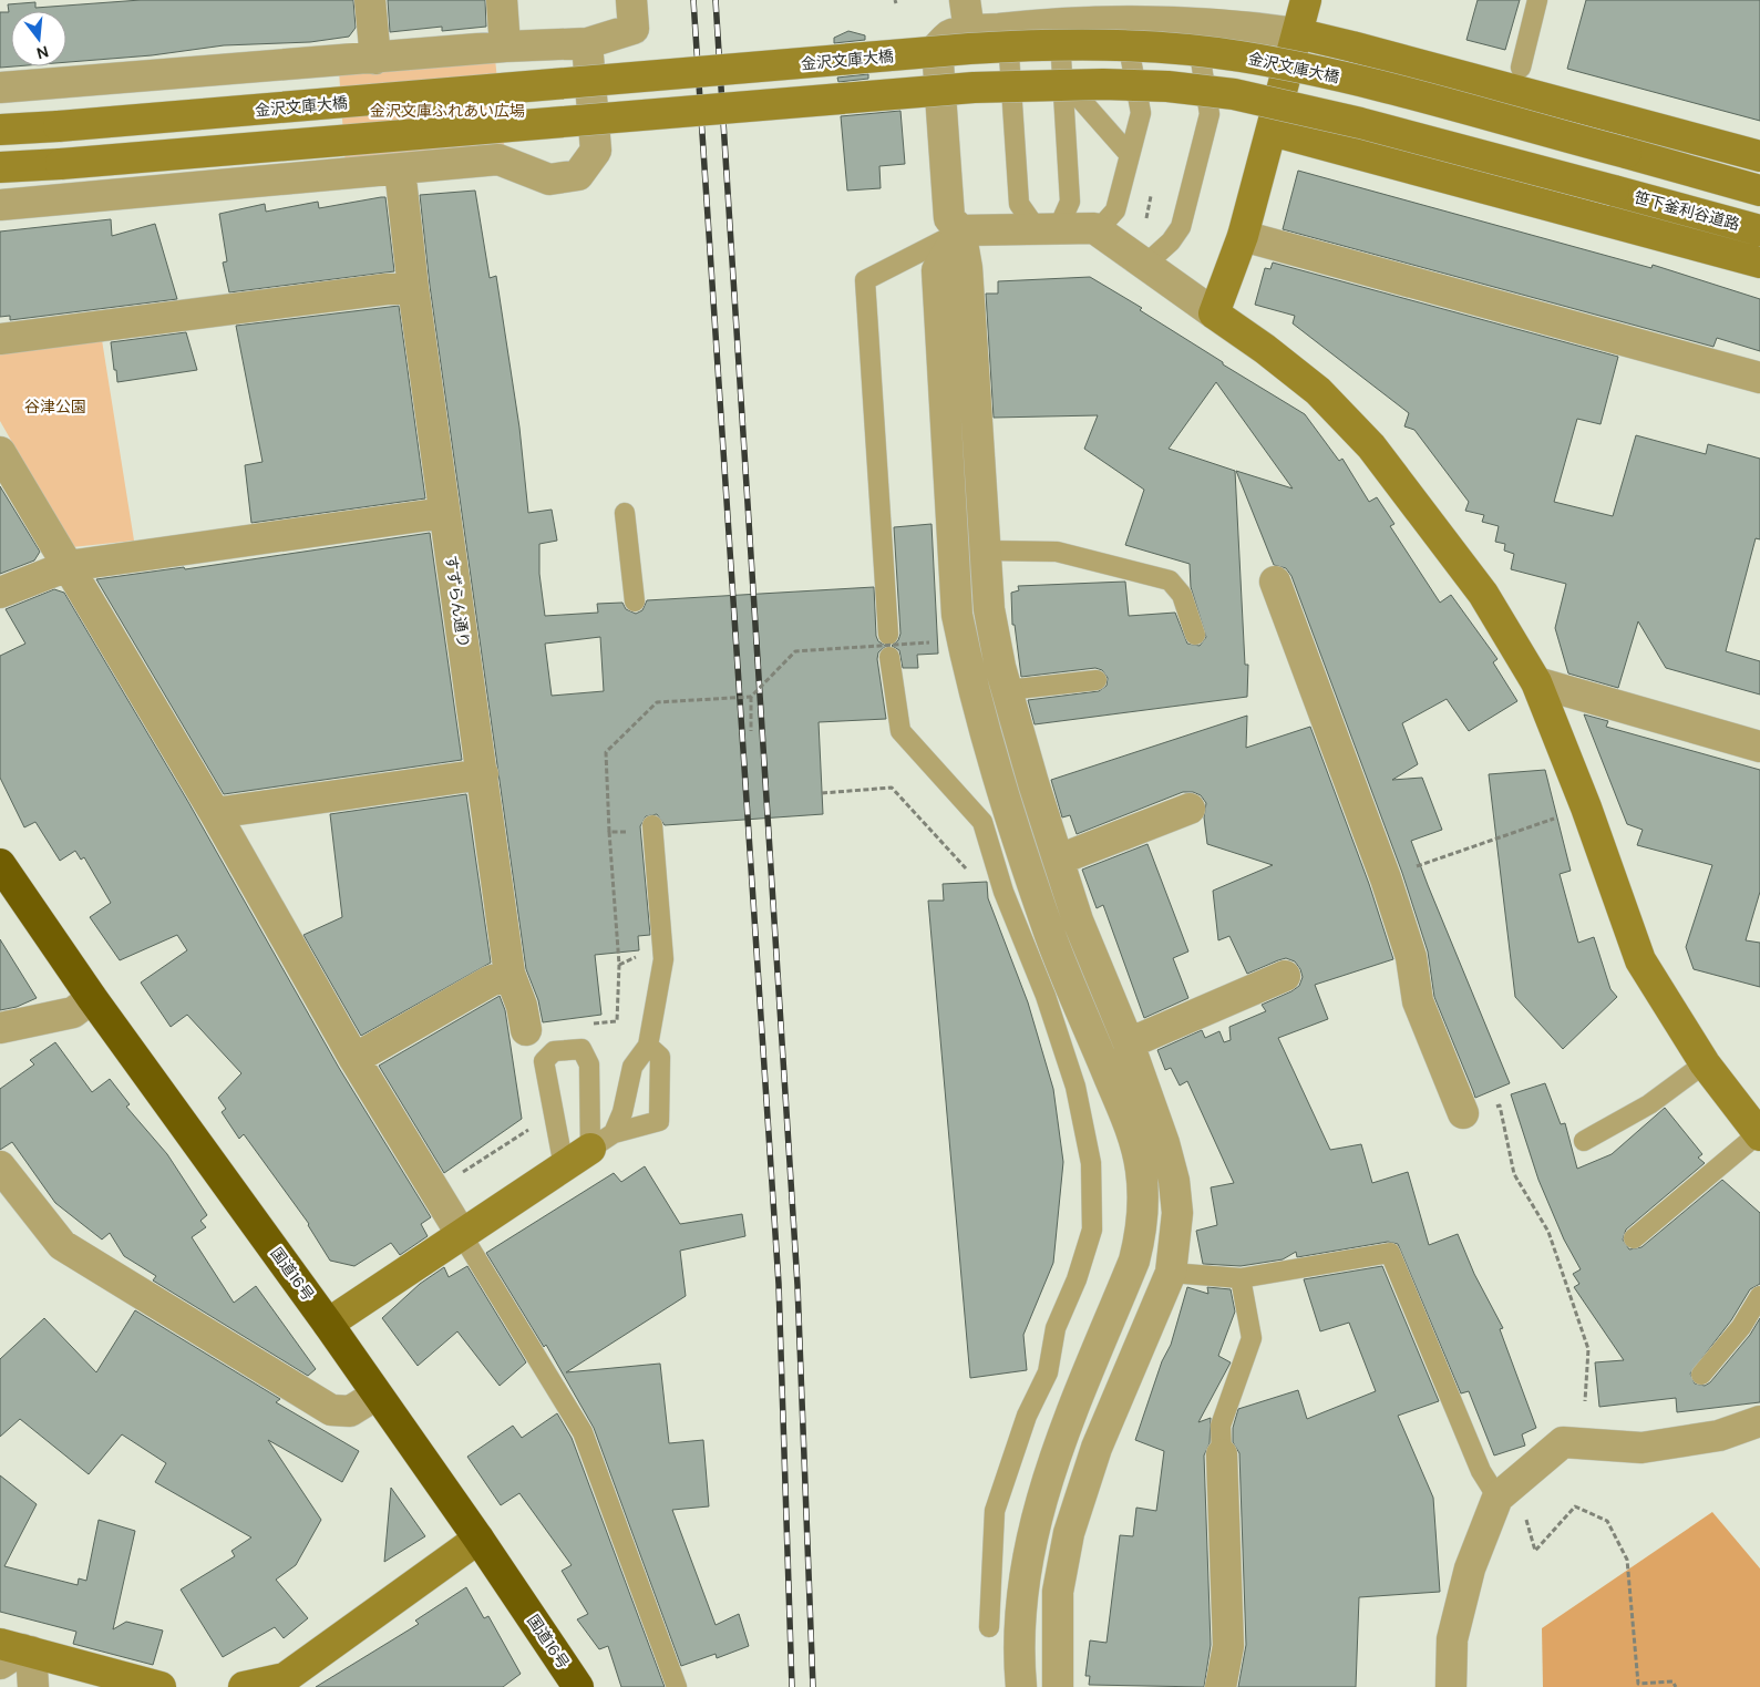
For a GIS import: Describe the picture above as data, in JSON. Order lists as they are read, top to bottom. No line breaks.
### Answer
{"streets":{"highway":["国道16号"],"street":["金沢文庫大橋","笹下釜利谷道路","すずらん通り"]},"parks":["金沢文庫ふれあい広場","谷津公園"],"north":"bottom"}
